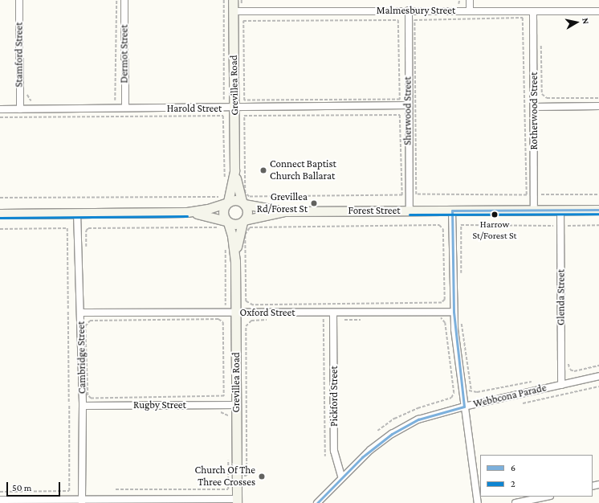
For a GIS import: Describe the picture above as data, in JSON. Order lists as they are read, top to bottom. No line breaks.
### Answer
{"streets":{"street":["Malmesbury Street","Dermot Street","Stamford Street","Grevillea Road","Harold Street","Sherwood Street","Rotherwood Street","Forest Street","Glenda Street","Oxford Street","Cambridge Street","Pickford Street","Webbcona Parade","Rugby Street"]},"crossings":[["Malmesbury Street","Grevillea Road"],["Malmesbury Street","Sherwood Street"],["Malmesbury Street","Rotherwood Street"],["Dermot Street","Harold Street"],["Stamford Street","Harold Street"],["Grevillea Road","Harold Street"],["Grevillea Road","Oxford Street"],["Grevillea Road","Rugby Street"],["Harold Street","Sherwood Street"],["Sherwood Street","Forest Street"],["Rotherwood Street","Forest Street"],["Forest Street","Glenda Street"],["Glenda Street","Webbcona Parade"],["Oxford Street","Cambridge Street"],["Oxford Street","Pickford Street"],["Cambridge Street","Rugby Street"],["Pickford Street","Webbcona Parade"]],"places":["Connect Baptist Church Ballarat","Grevillea Rd/Forest St","Harrow St/Forest St","Church Of The Three Crosses"],"lines":["transit line 6","transit line 2"],"legend":["6","2"],"scale_bar":"50 m","north":"right"}
